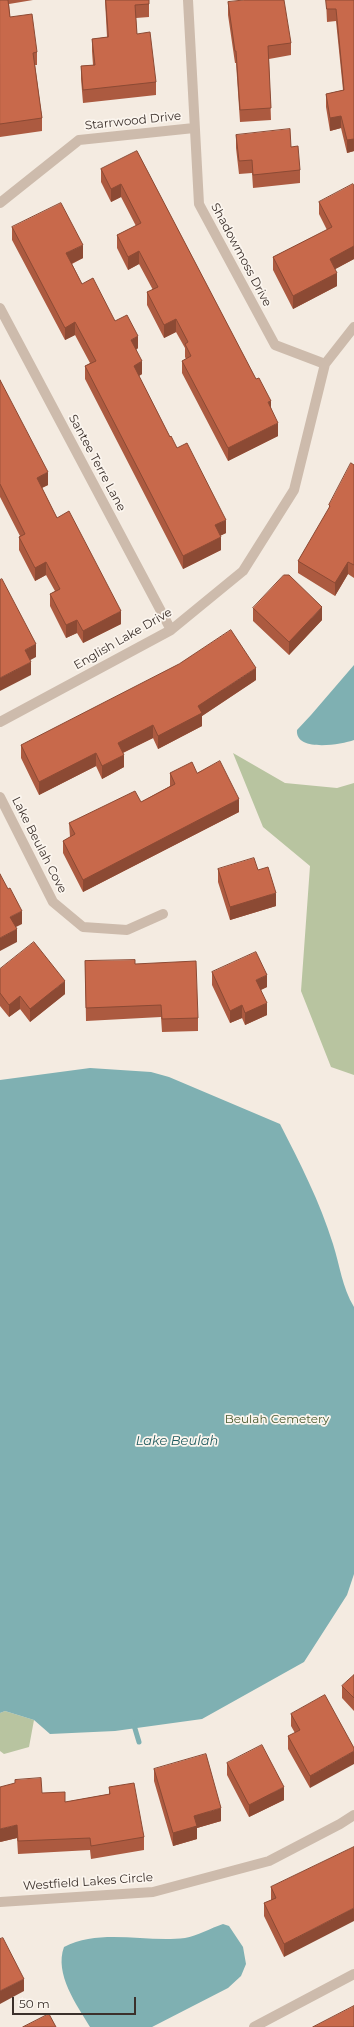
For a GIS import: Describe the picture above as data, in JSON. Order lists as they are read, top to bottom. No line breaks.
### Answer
{"streets":{"street":["Starrwood Drive","Shadowmoss Drive","Santee Terre Lane","English Lake Drive","Lake Beulah Cove","Westfield Lakes Circle"]},"crossings":[["Starrwood Drive","Shadowmoss Drive"],["Shadowmoss Drive","English Lake Drive"],["Santee Terre Lane","English Lake Drive"]],"water":["Lake Beulah"],"parks":["Beulah Cemetery"],"scale_bar":"50 m"}
